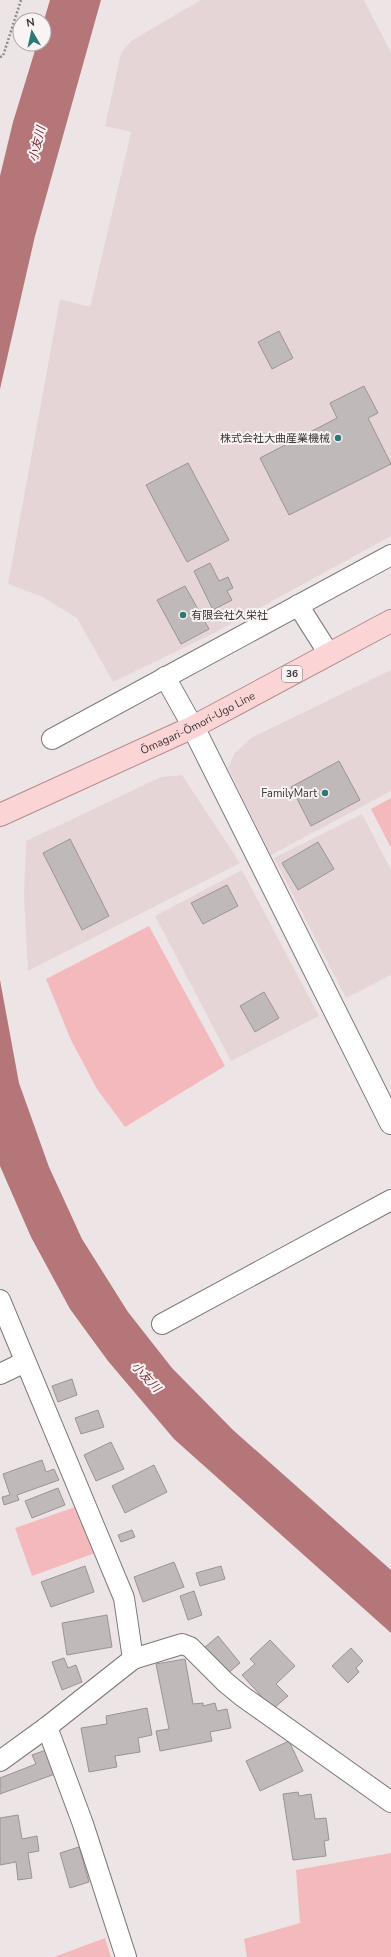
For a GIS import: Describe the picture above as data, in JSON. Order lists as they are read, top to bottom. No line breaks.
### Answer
{"streets":{"main road":["36","Ōmagari-Ōmori-Ugo Line"]},"water":["小友川"],"places":["株式会社大曲産業機械","有限会社久栄社","FamilyMart"],"north":"top"}
